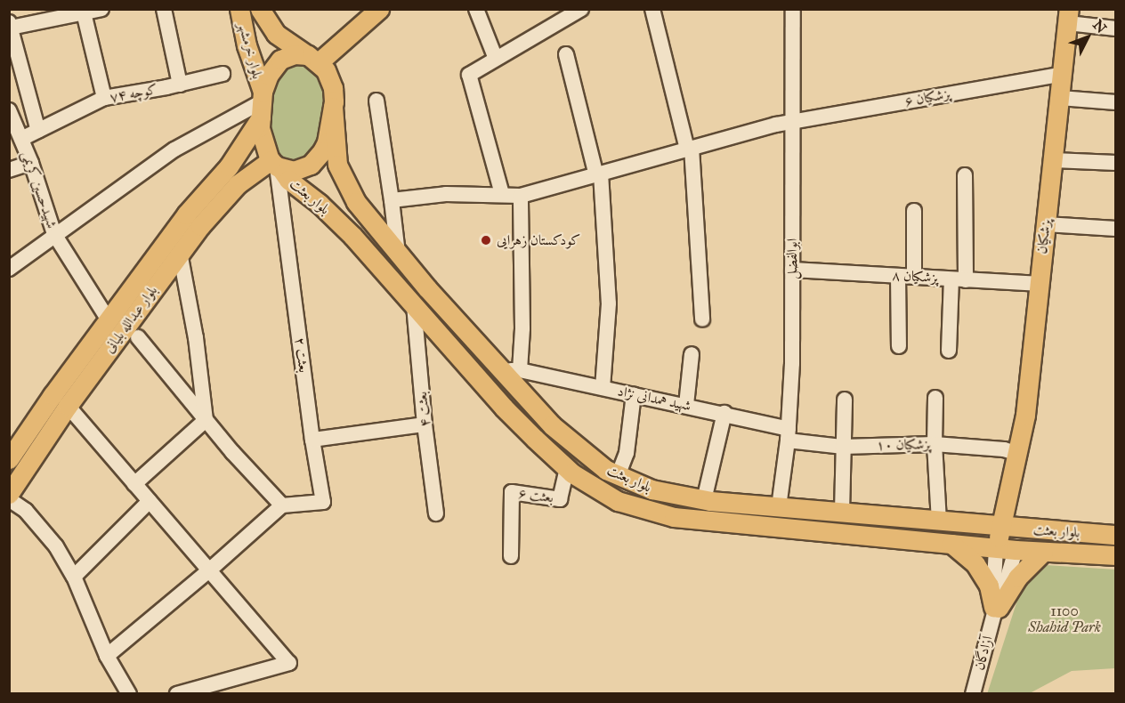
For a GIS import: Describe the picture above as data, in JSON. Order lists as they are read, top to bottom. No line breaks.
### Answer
{"streets":{"main road":["بلوار خرمشهر","بلوار بعثت","پزشکیان","بلوار عبدالله بلیانی"],"street":["کوچه ۷۴","پزشکیان ۶","شهیدحسین کریمی","ابوالفضل","پزشکیان ۸","بعثت ۲","شهید همدانی نژاد","بعثت ۴","پزشکیان ۱۰","بعثت ۶","آزادگان"]},"crossings":[["بلوار خرمشهر","بلوار بعثت"],["بلوار خرمشهر","بلوار عبدالله بلیانی"],["بلوار خرمشهر","بعثت ۲"],["کوچه ۷۴","شهیدحسین کریمی"],["پزشکیان ۶","پزشکیان"],["پزشکیان ۶","ابوالفضل"],["شهیدحسین کریمی","بلوار عبدالله بلیانی"],["بلوار بعثت","پزشکیان"],["بلوار بعثت","ابوالفضل"],["بلوار بعثت","بلوار عبدالله بلیانی"],["بلوار بعثت","بعثت ۲"],["بلوار بعثت","شهید همدانی نژاد"],["بلوار بعثت","بعثت ۴"],["بلوار بعثت","بعثت ۶"],["پزشکیان","پزشکیان ۸"],["پزشکیان","پزشکیان ۱۰"],["ابوالفضل","پزشکیان ۸"],["ابوالفضل","شهید همدانی نژاد"],["ابوالفضل","پزشکیان ۱۰"],["بلوار عبدالله بلیانی","بعثت ۲"],["شهید همدانی نژاد","پزشکیان ۱۰"]],"parks":["1100 Shahid Park"],"places":["کودکستان زهرایی"],"north":"top right"}
